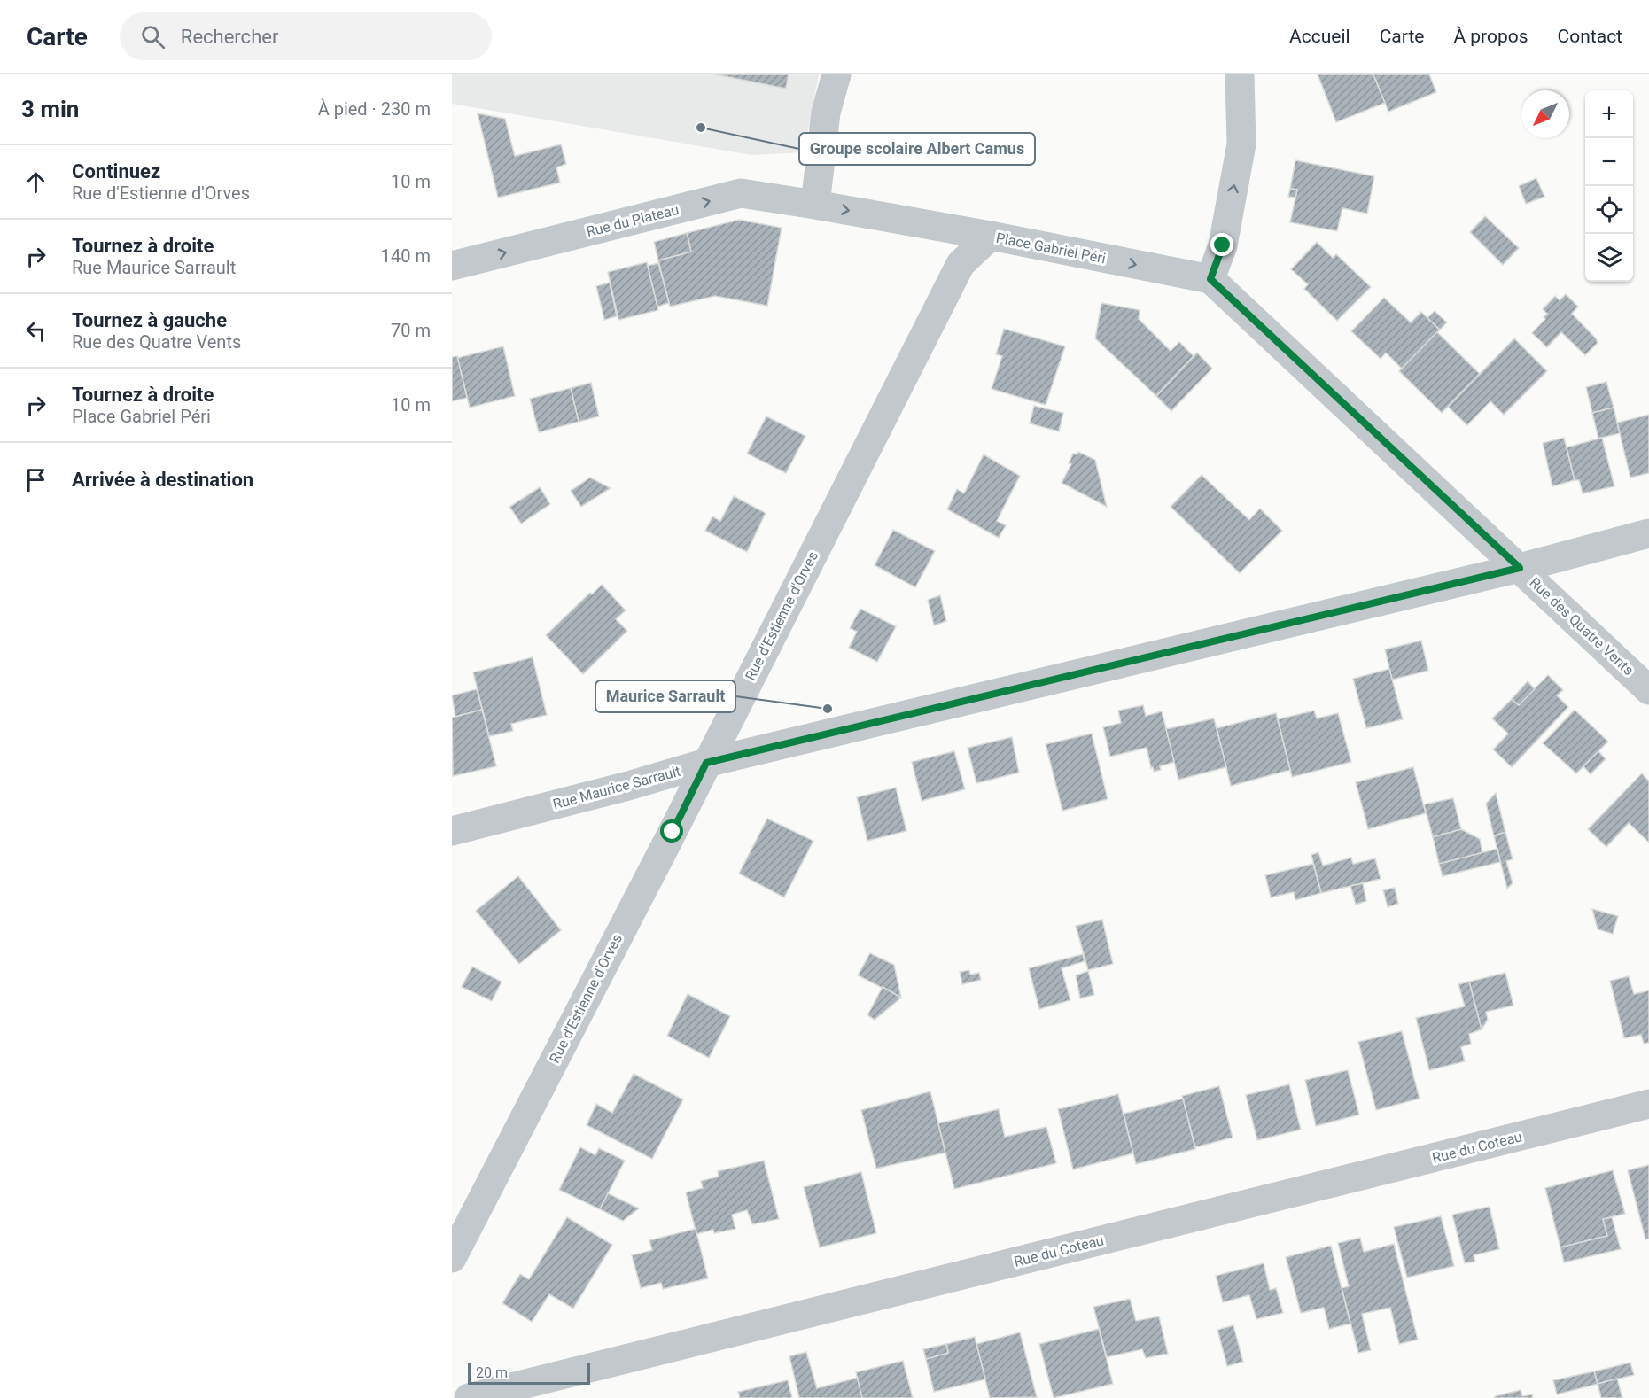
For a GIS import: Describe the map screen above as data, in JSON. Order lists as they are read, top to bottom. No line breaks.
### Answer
{"streets":{"street":["Rue du Plateau","Place Gabriel Péri","Rue d'Estienne d'Orves","Rue des Quatre Vents","Rue Maurice Sarrault","Rue du Coteau"]},"crossings":[["Rue du Plateau","Place Gabriel Péri"],["Place Gabriel Péri","Rue d'Estienne d'Orves"],["Place Gabriel Péri","Rue des Quatre Vents"],["Rue d'Estienne d'Orves","Rue Maurice Sarrault"],["Rue des Quatre Vents","Rue Maurice Sarrault"]],"one_way":["Rue du Plateau","Place Gabriel Péri"],"places":["Groupe scolaire Albert Camus","Maurice Sarrault"],"scale_bar":"20 m","north":"bottom left","page":{"header":"Carte","search":"Rechercher","nav":["Accueil","Carte","À propos","Contact"],"heading":["3 min","À pied · 230 m"],"map_buttons":["+","−"],"list":[["Continuez","Rue d'Estienne d'Orves","10 m"],["Tournez à droite","Rue Maurice Sarrault","140 m"],["Tournez à gauche","Rue des Quatre Vents","70 m"],["Tournez à droite","Place Gabriel Péri","10 m"],"Arrivée à destination"],"scale":"20 m"}}
